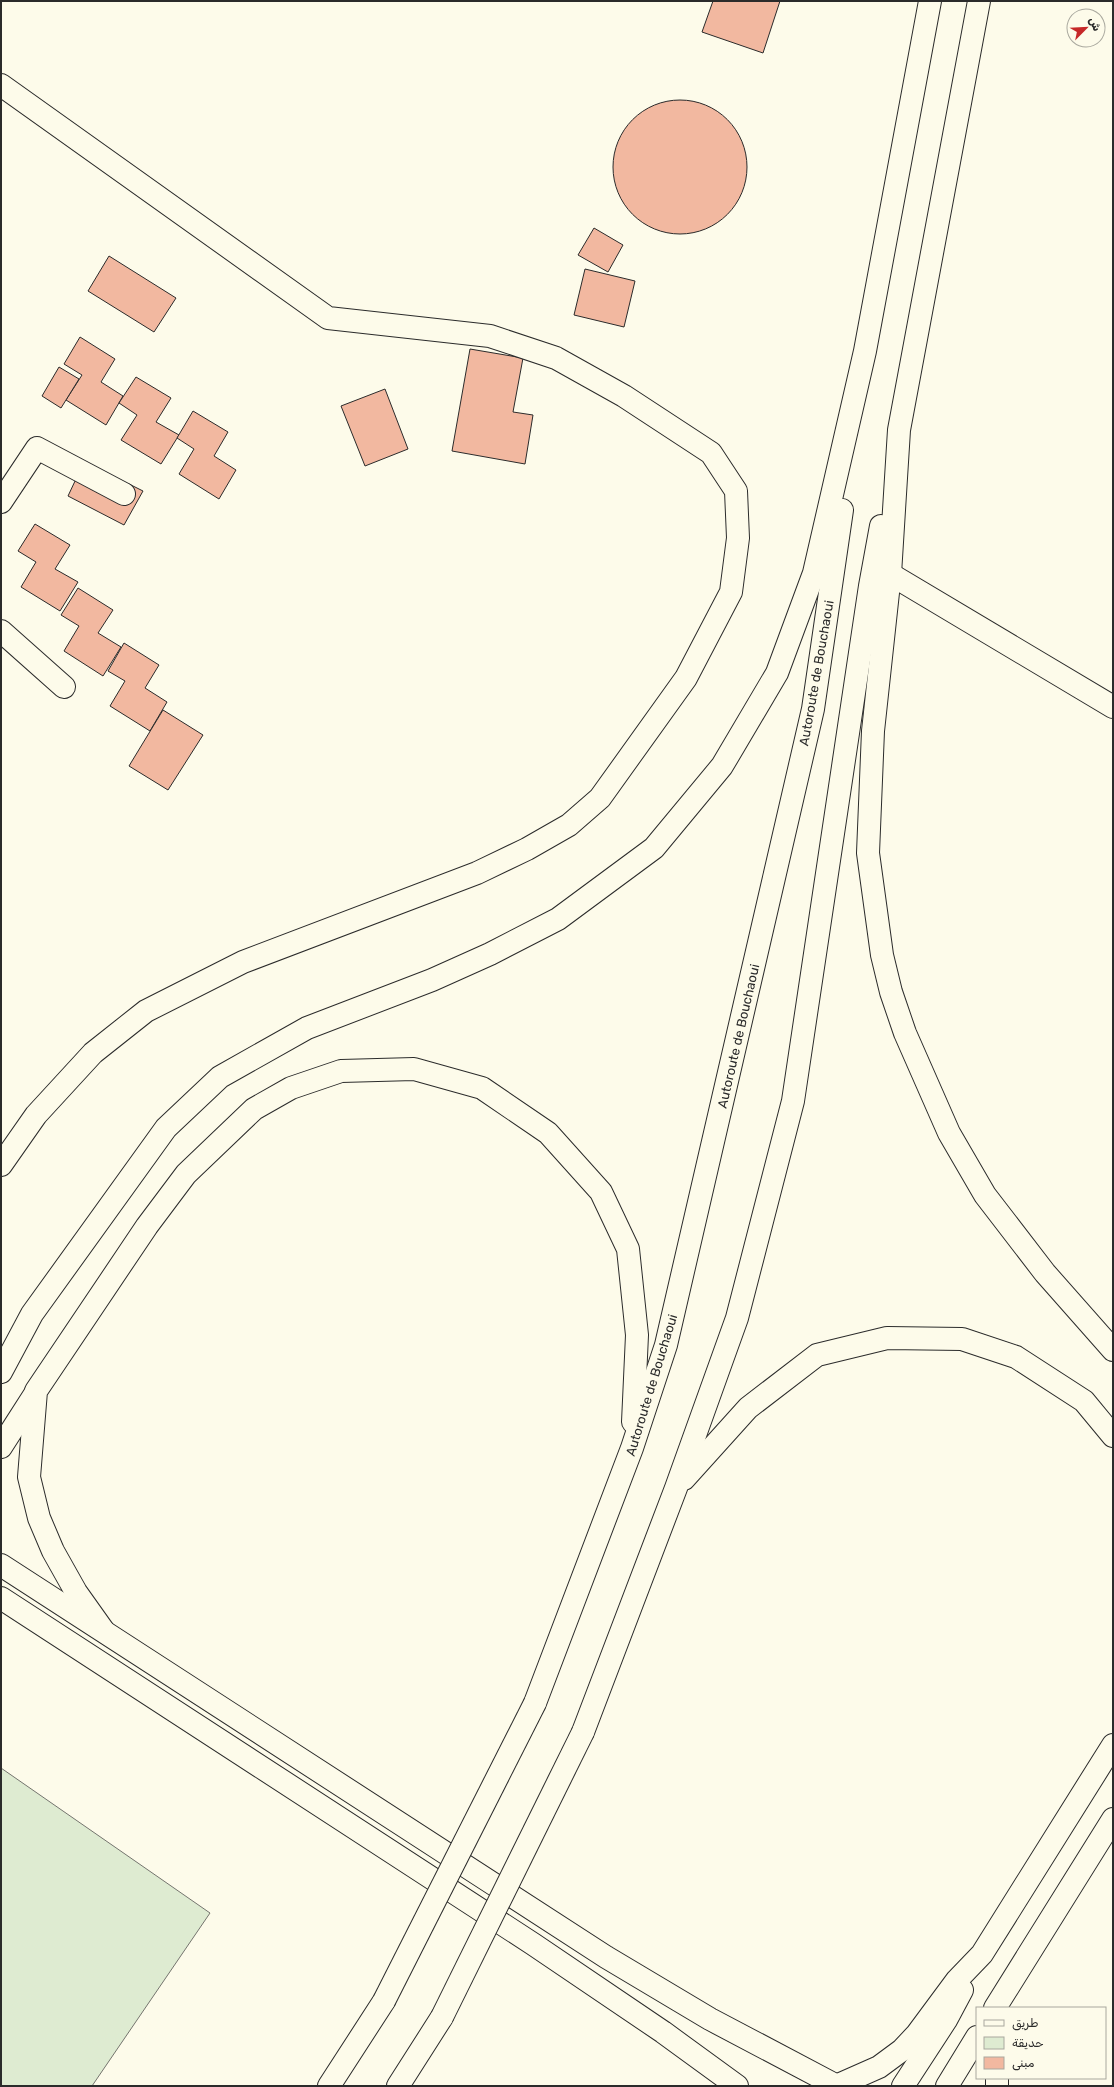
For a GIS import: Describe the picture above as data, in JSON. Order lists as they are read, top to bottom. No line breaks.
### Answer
{"streets":{"main road":["Autoroute de Bouchaoui"]},"legend":["طريق","حديقة","مبنى"],"north":"top right"}
